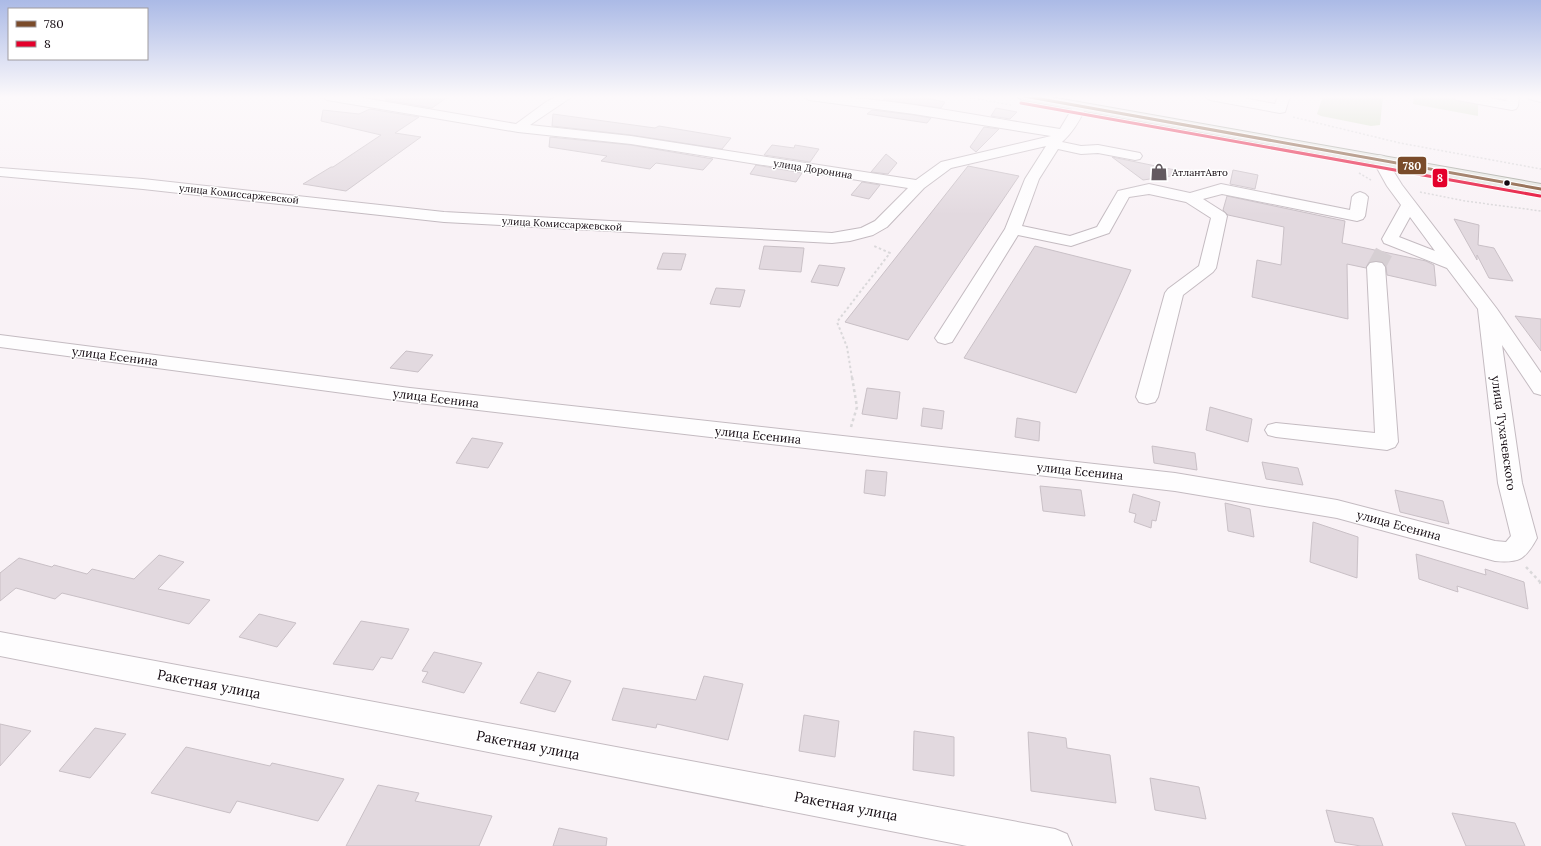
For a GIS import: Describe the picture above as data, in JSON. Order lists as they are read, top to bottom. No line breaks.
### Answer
{"streets":{"street":["улица Доронина","улица Комиссаржевской","улица Есенина","улица Тухачевского","Ракетная улица"]},"crossings":[["улица Доронина","улица Комиссаржевской"],["улица Есенина","улица Тухачевского"]],"places":{"shop":["АтлантАвто"]},"lines":["transit line 780","transit line 8"],"legend":["780","8"]}
